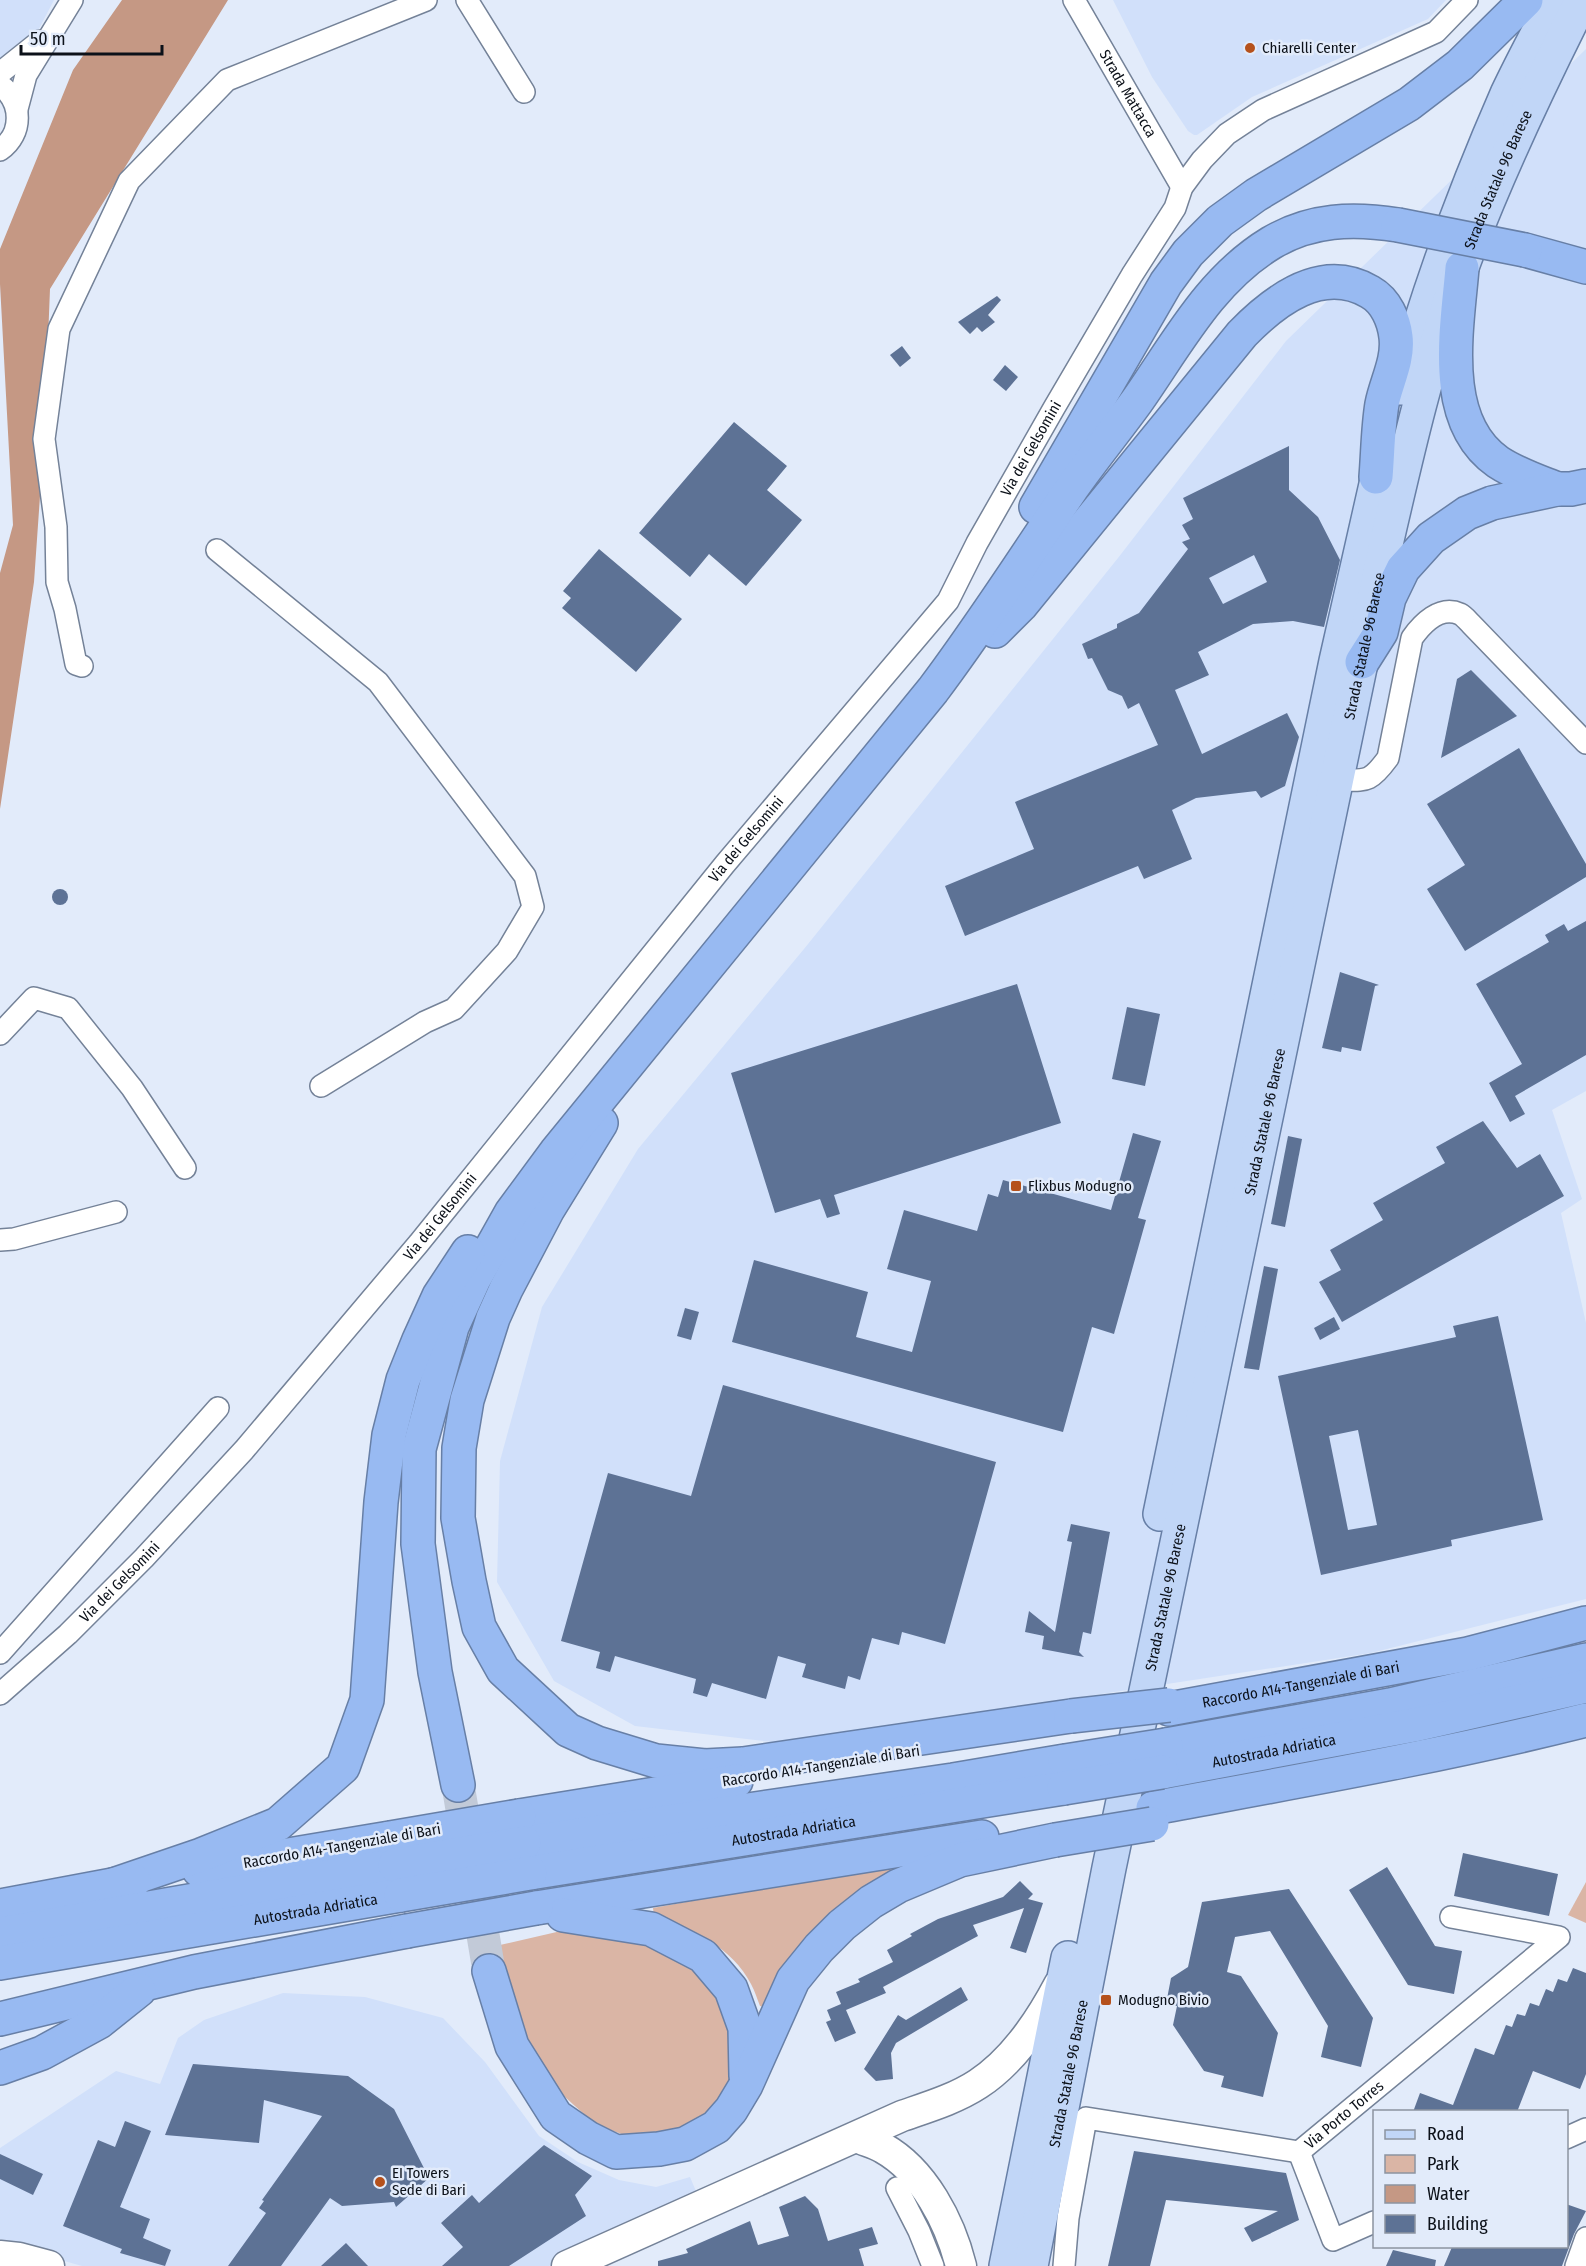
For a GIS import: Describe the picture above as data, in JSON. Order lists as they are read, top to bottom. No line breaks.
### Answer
{"streets":{"highway":["Raccordo A14-Tangenziale di Bari","Autostrada Adriatica"],"main road":["Strada Statale 96 Barese"],"street":["Strada Mattacca","Via dei Gelsomini","Via Porto Torres"]},"crossings":[["Strada Mattacca","Via dei Gelsomini"],["Raccordo A14-Tangenziale di Bari","Autostrada Adriatica"]],"places":{"other":["Chiarelli Center","EI Towers Sede di Bari"],"transit":["Flixbus Modugno","Modugno Bivio"]},"legend":["Road","Park","Water","Building"],"scale_bar":"50 m"}
